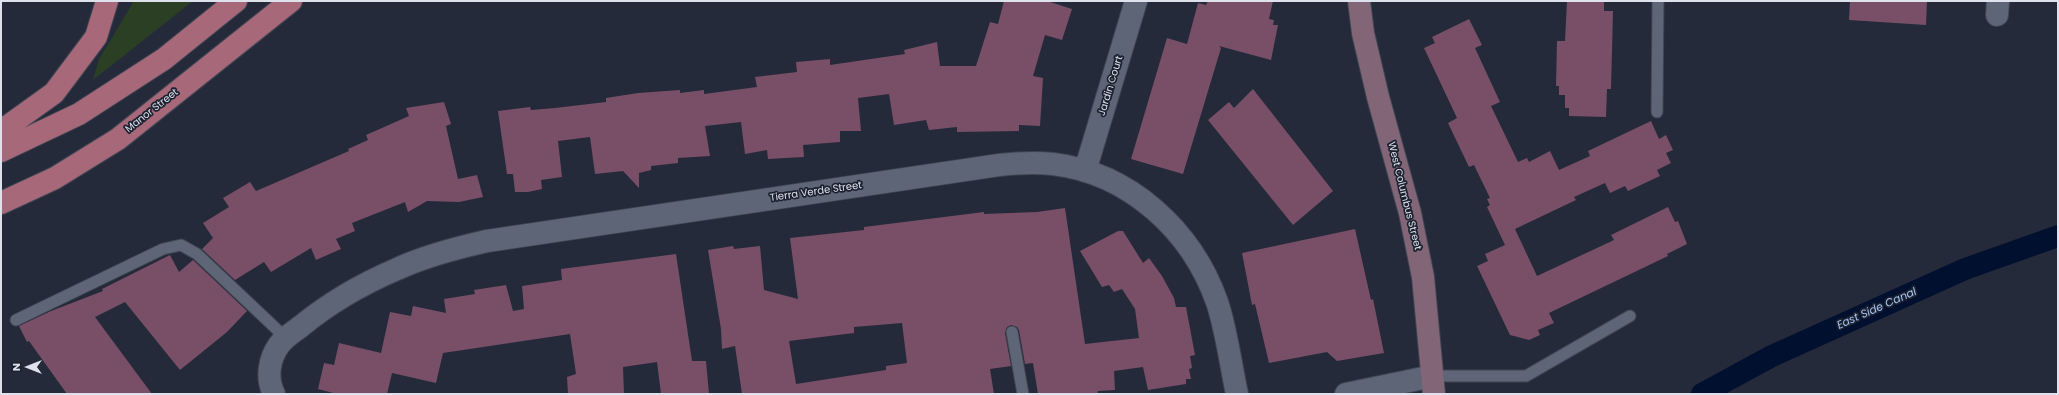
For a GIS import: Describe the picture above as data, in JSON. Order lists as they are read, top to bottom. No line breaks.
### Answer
{"streets":{"main road":["Manor Street","West Columbus Street"],"street":["Jardin Court","Tierra Verde Street"]},"crossings":[["Jardin Court","Tierra Verde Street"]],"water":["East Side Canal"],"north":"left"}
